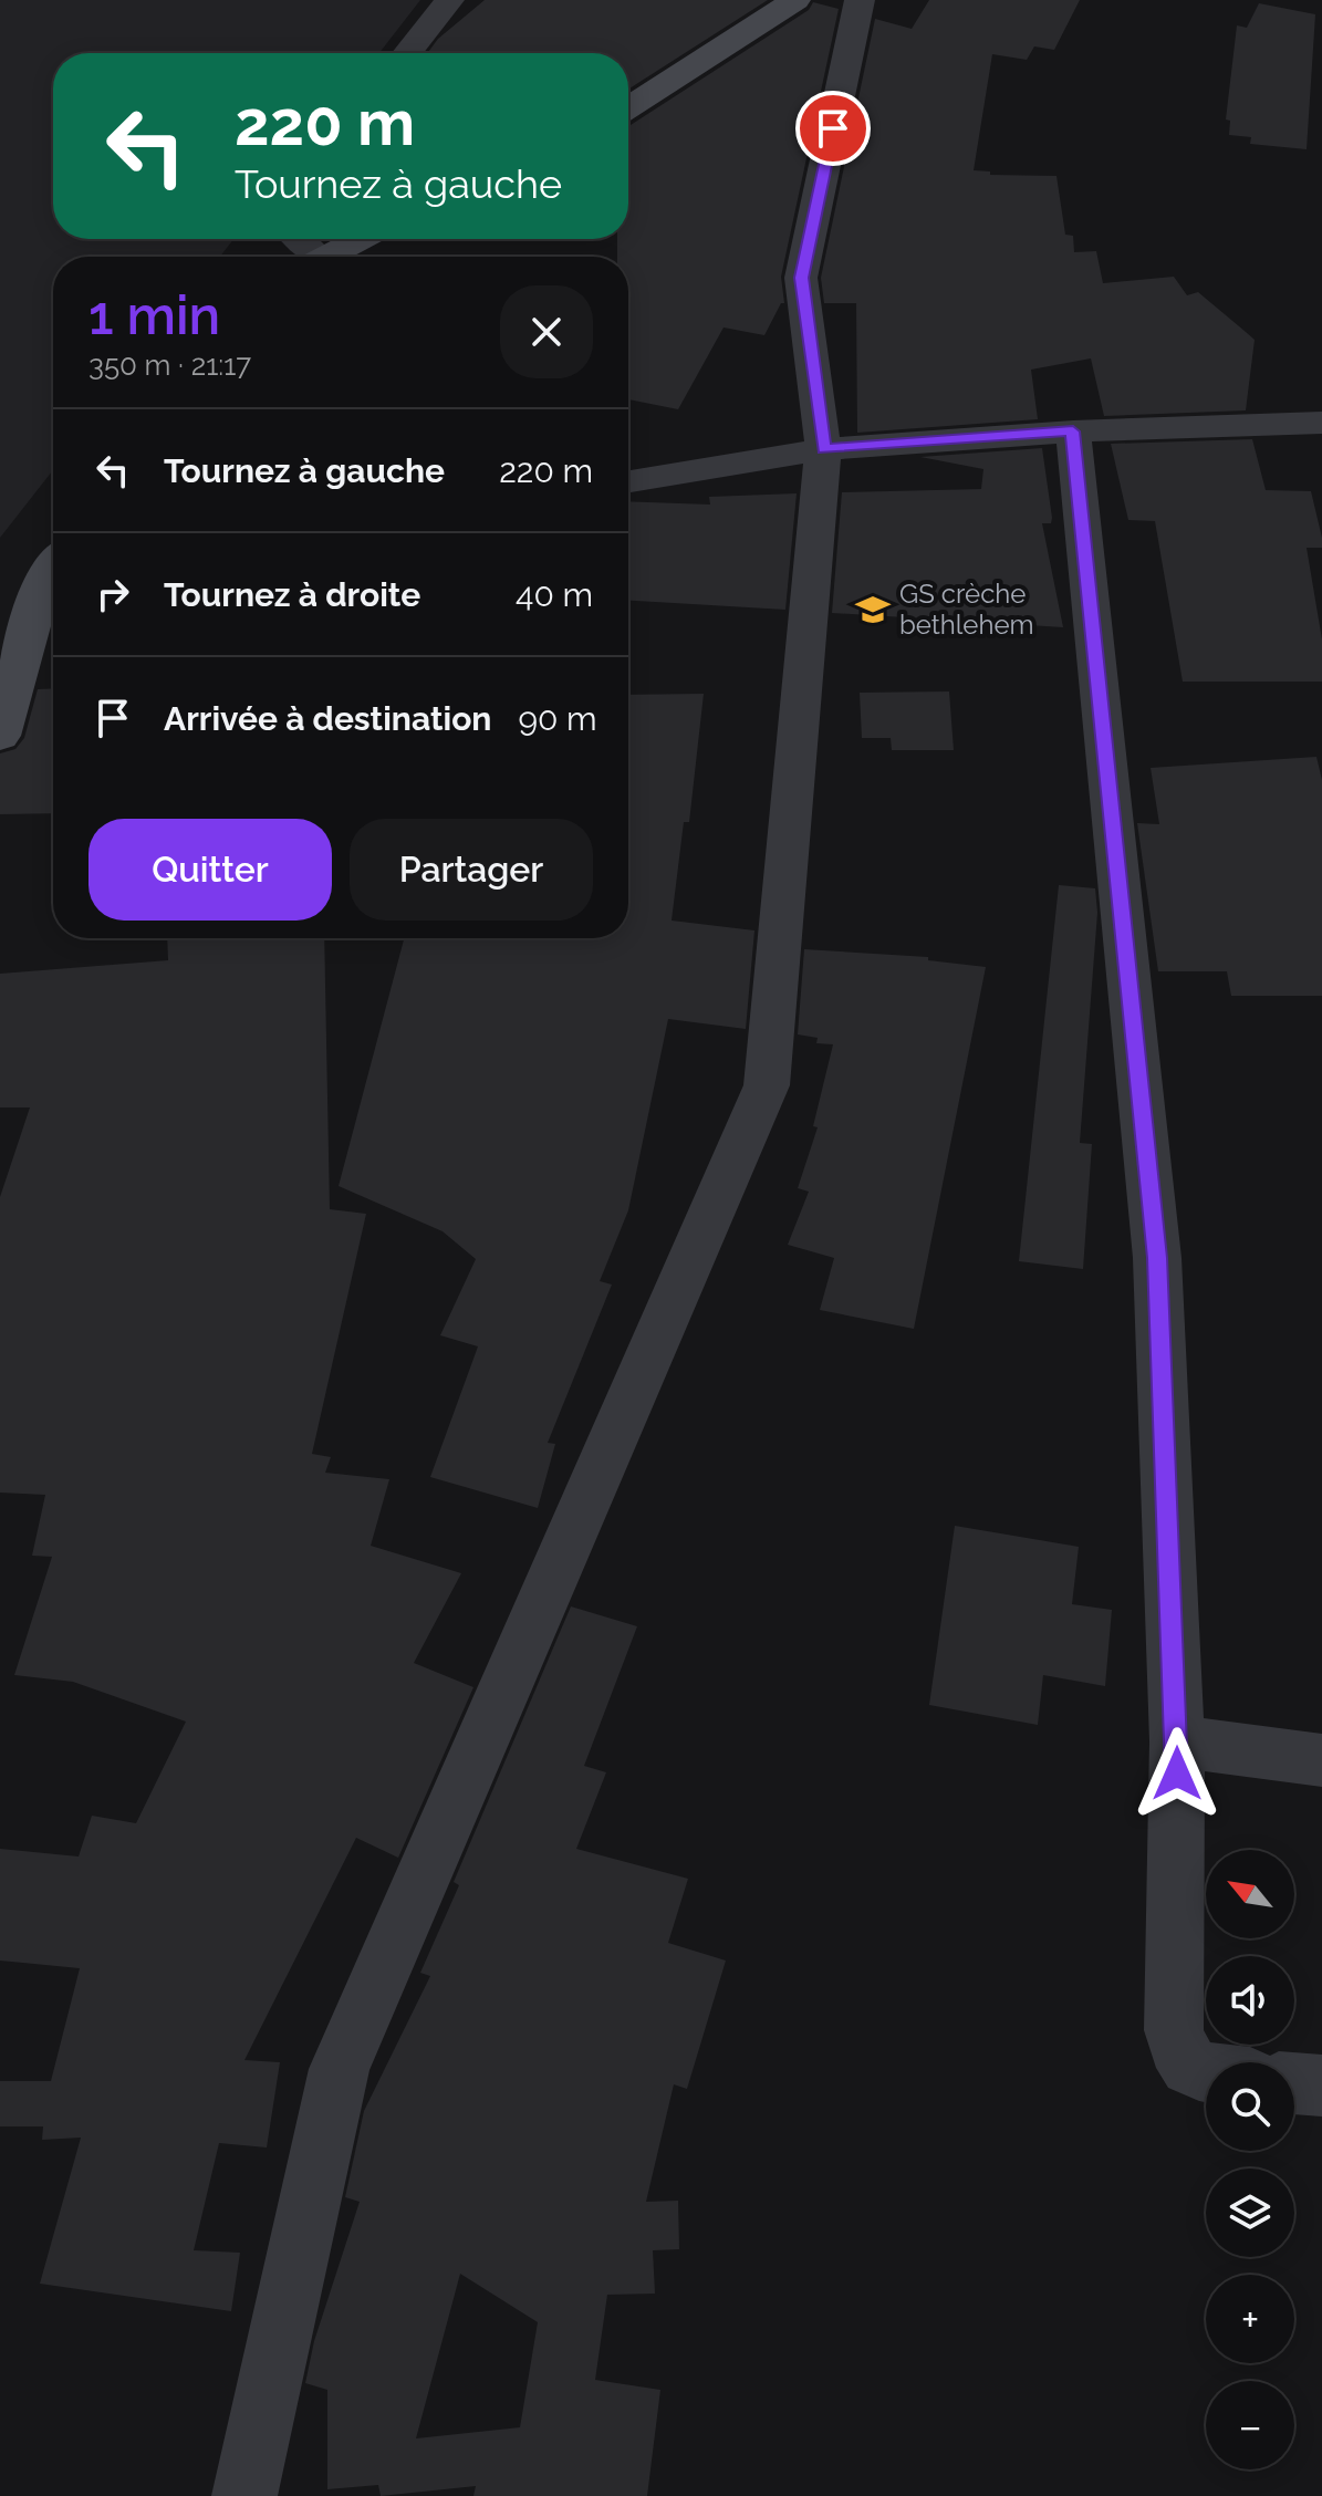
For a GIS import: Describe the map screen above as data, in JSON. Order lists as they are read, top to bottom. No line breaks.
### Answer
{"places":{"school or university":["GS crèche bethlehem"]},"north":"top left","page":{"turn":["220 m","Tournez à gauche"],"heading":["1 min","350 m · 21:17"],"list":[{"name":"Tournez à gauche","value":"220 m"},{"name":"Tournez à droite","value":"40 m"},{"name":"Arrivée à destination","value":"90 m"}],"buttons":["Quitter","Partager"],"map_buttons":["+","−"]}}
